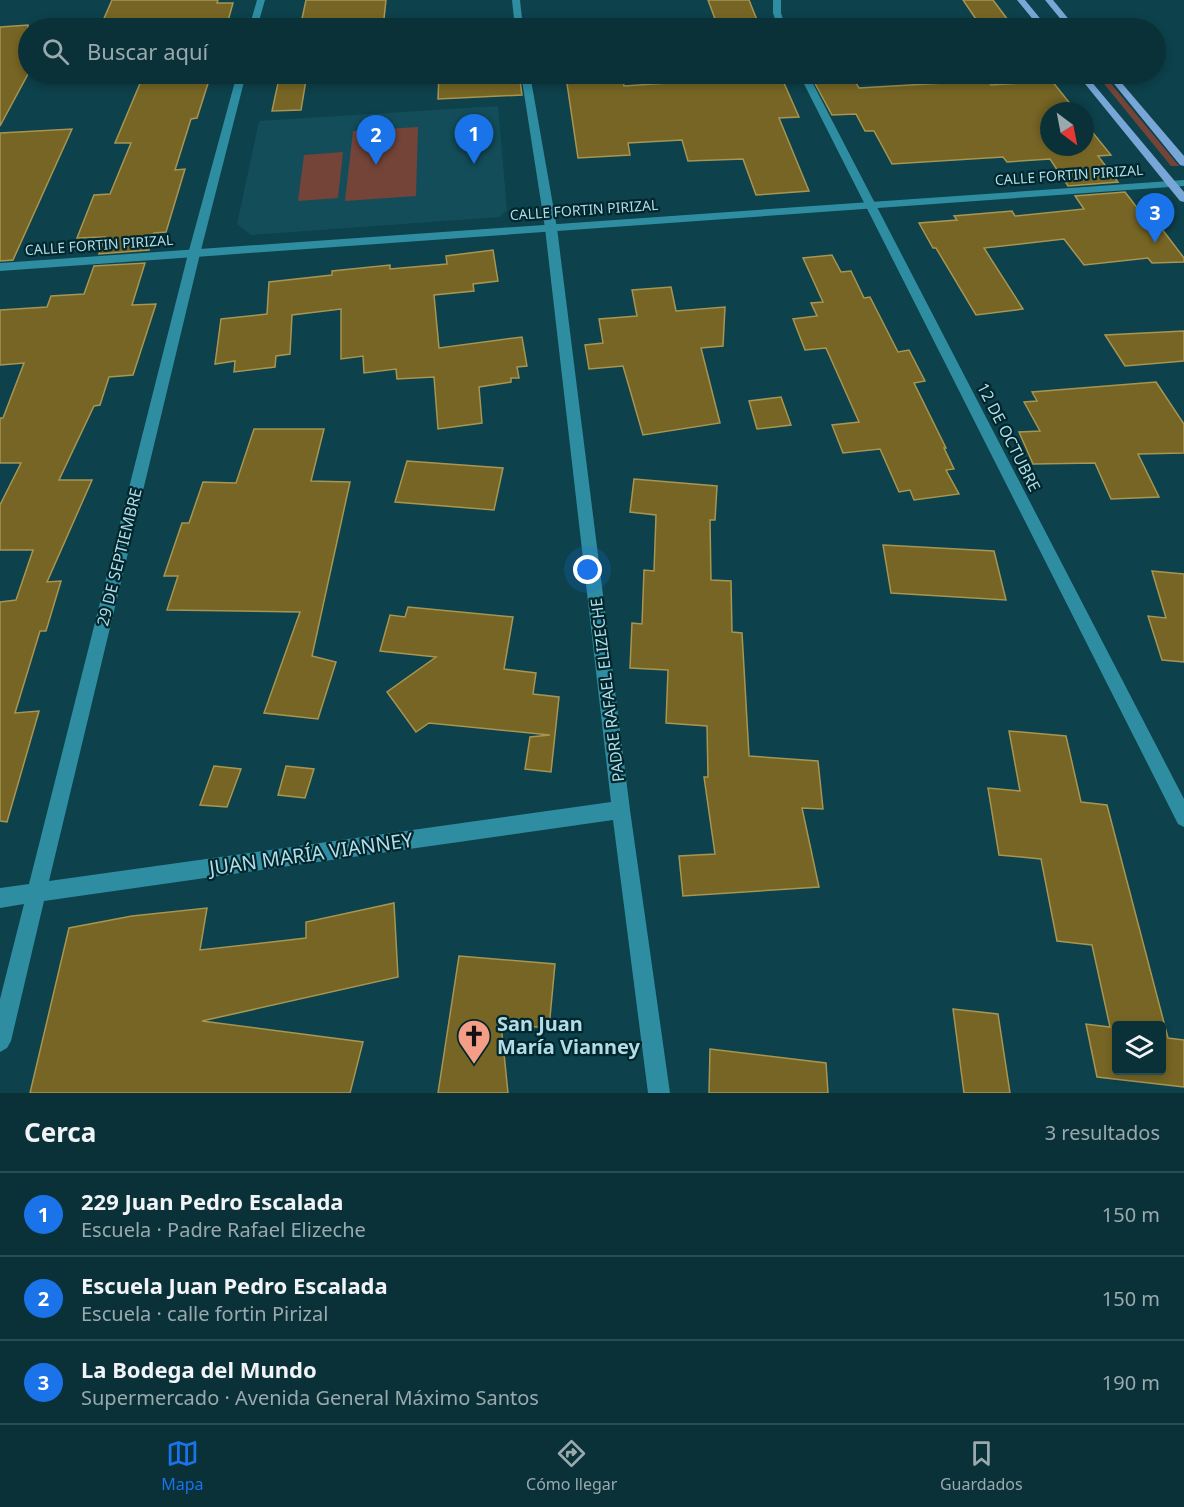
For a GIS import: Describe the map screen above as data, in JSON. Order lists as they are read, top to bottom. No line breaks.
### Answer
{"streets":{"street":["CALLE FORTIN PIRIZAL","12 DE OCTUBRE","29 DE SEPTIEMBRE","PADRE RAFAEL ELIZECHE","JUAN MARÍA VIANNEY"]},"crossings":[["CALLE FORTIN PIRIZAL","12 DE OCTUBRE"],["CALLE FORTIN PIRIZAL","29 DE SEPTIEMBRE"],["CALLE FORTIN PIRIZAL","PADRE RAFAEL ELIZECHE"],["29 DE SEPTIEMBRE","JUAN MARÍA VIANNEY"],["PADRE RAFAEL ELIZECHE","JUAN MARÍA VIANNEY"]],"places":{"church":["San Juan María Vianney"]},"north":"bottom right","page":{"search":"Buscar aquí","pins":["1","2","3"],"heading":["Cerca","3 resultados"],"list":[{"mark":"1","name":"229 Juan Pedro Escalada","note":"Escuela · Padre Rafael Elizeche","value":"150 m"},{"mark":"2","name":"Escuela Juan Pedro Escalada","note":"Escuela · calle fortin Pirizal","value":"150 m"},{"mark":"3","name":"La Bodega del Mundo","note":"Supermercado · Avenida General Máximo Santos","value":"190 m"}],"nav":["Mapa","Cómo llegar","Guardados"]}}
